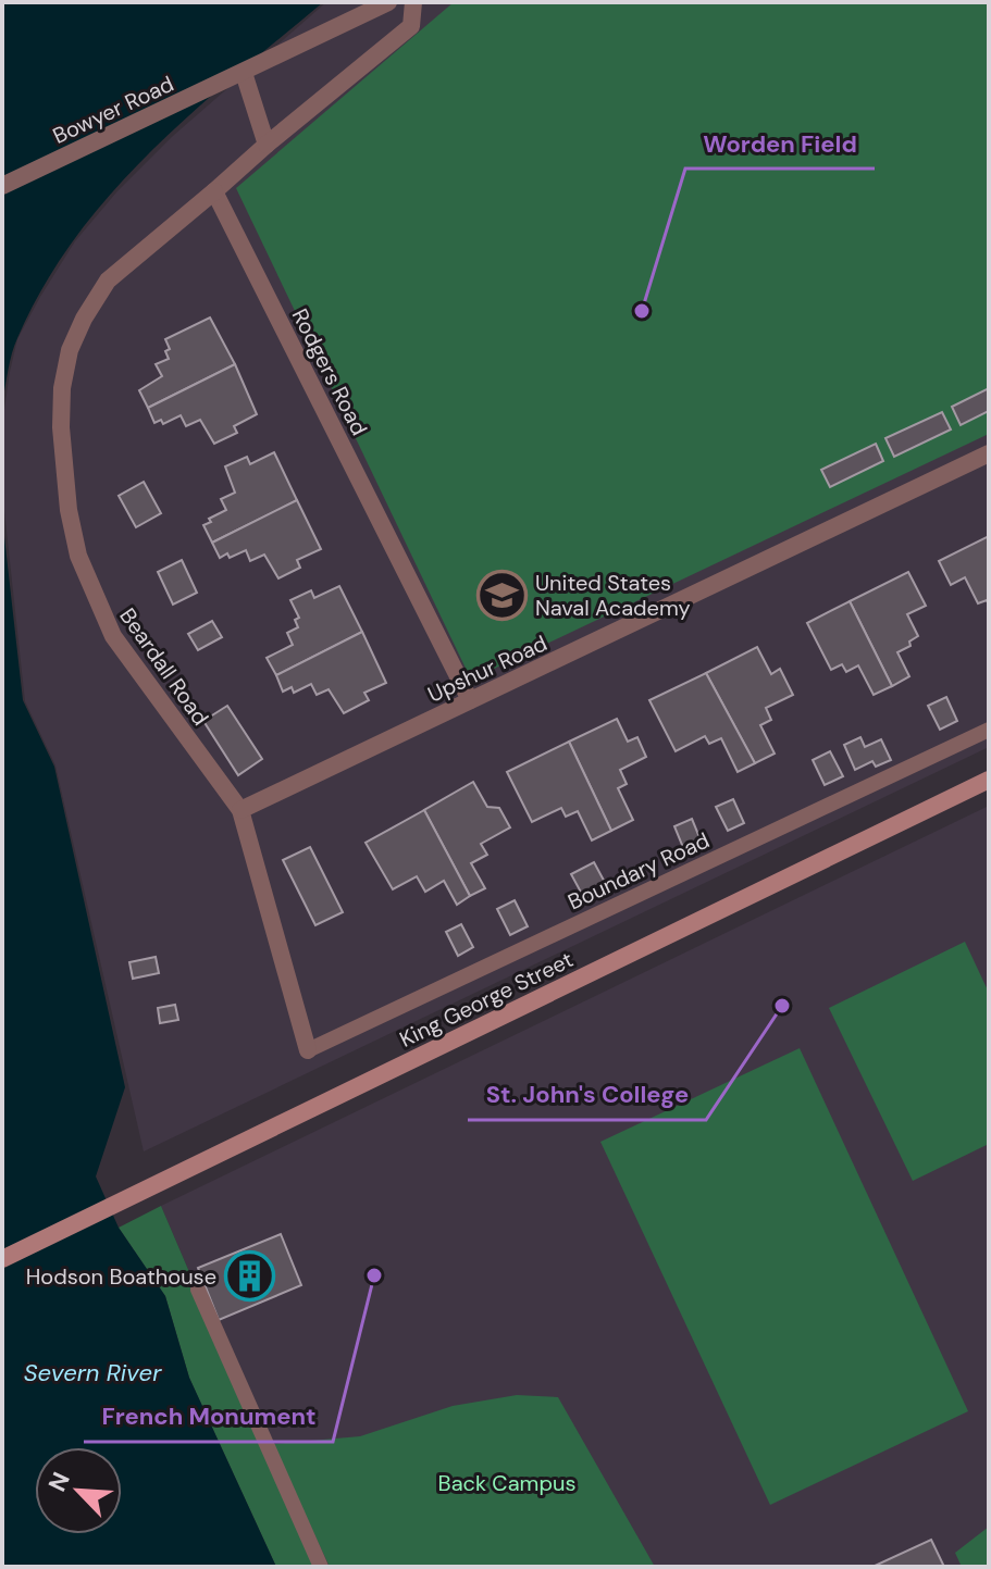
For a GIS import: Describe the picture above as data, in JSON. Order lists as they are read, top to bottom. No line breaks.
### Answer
{"streets":{"main road":["King George Street"],"street":["Bowyer Road","Rodgers Road","Beardall Road","Upshur Road"],"lane":["Boundary Road"]},"crossings":[["Rodgers Road","Beardall Road"],["Rodgers Road","Upshur Road"],["Beardall Road","Upshur Road"],["Beardall Road","Boundary Road"]],"water":["Severn River"],"parks":["Back Campus"],"places":{"other":["Worden Field","St. John's College","French Monument"],"school or university":["United States Naval Academy"],"building":["Hodson Boathouse"]},"north":"top left"}
